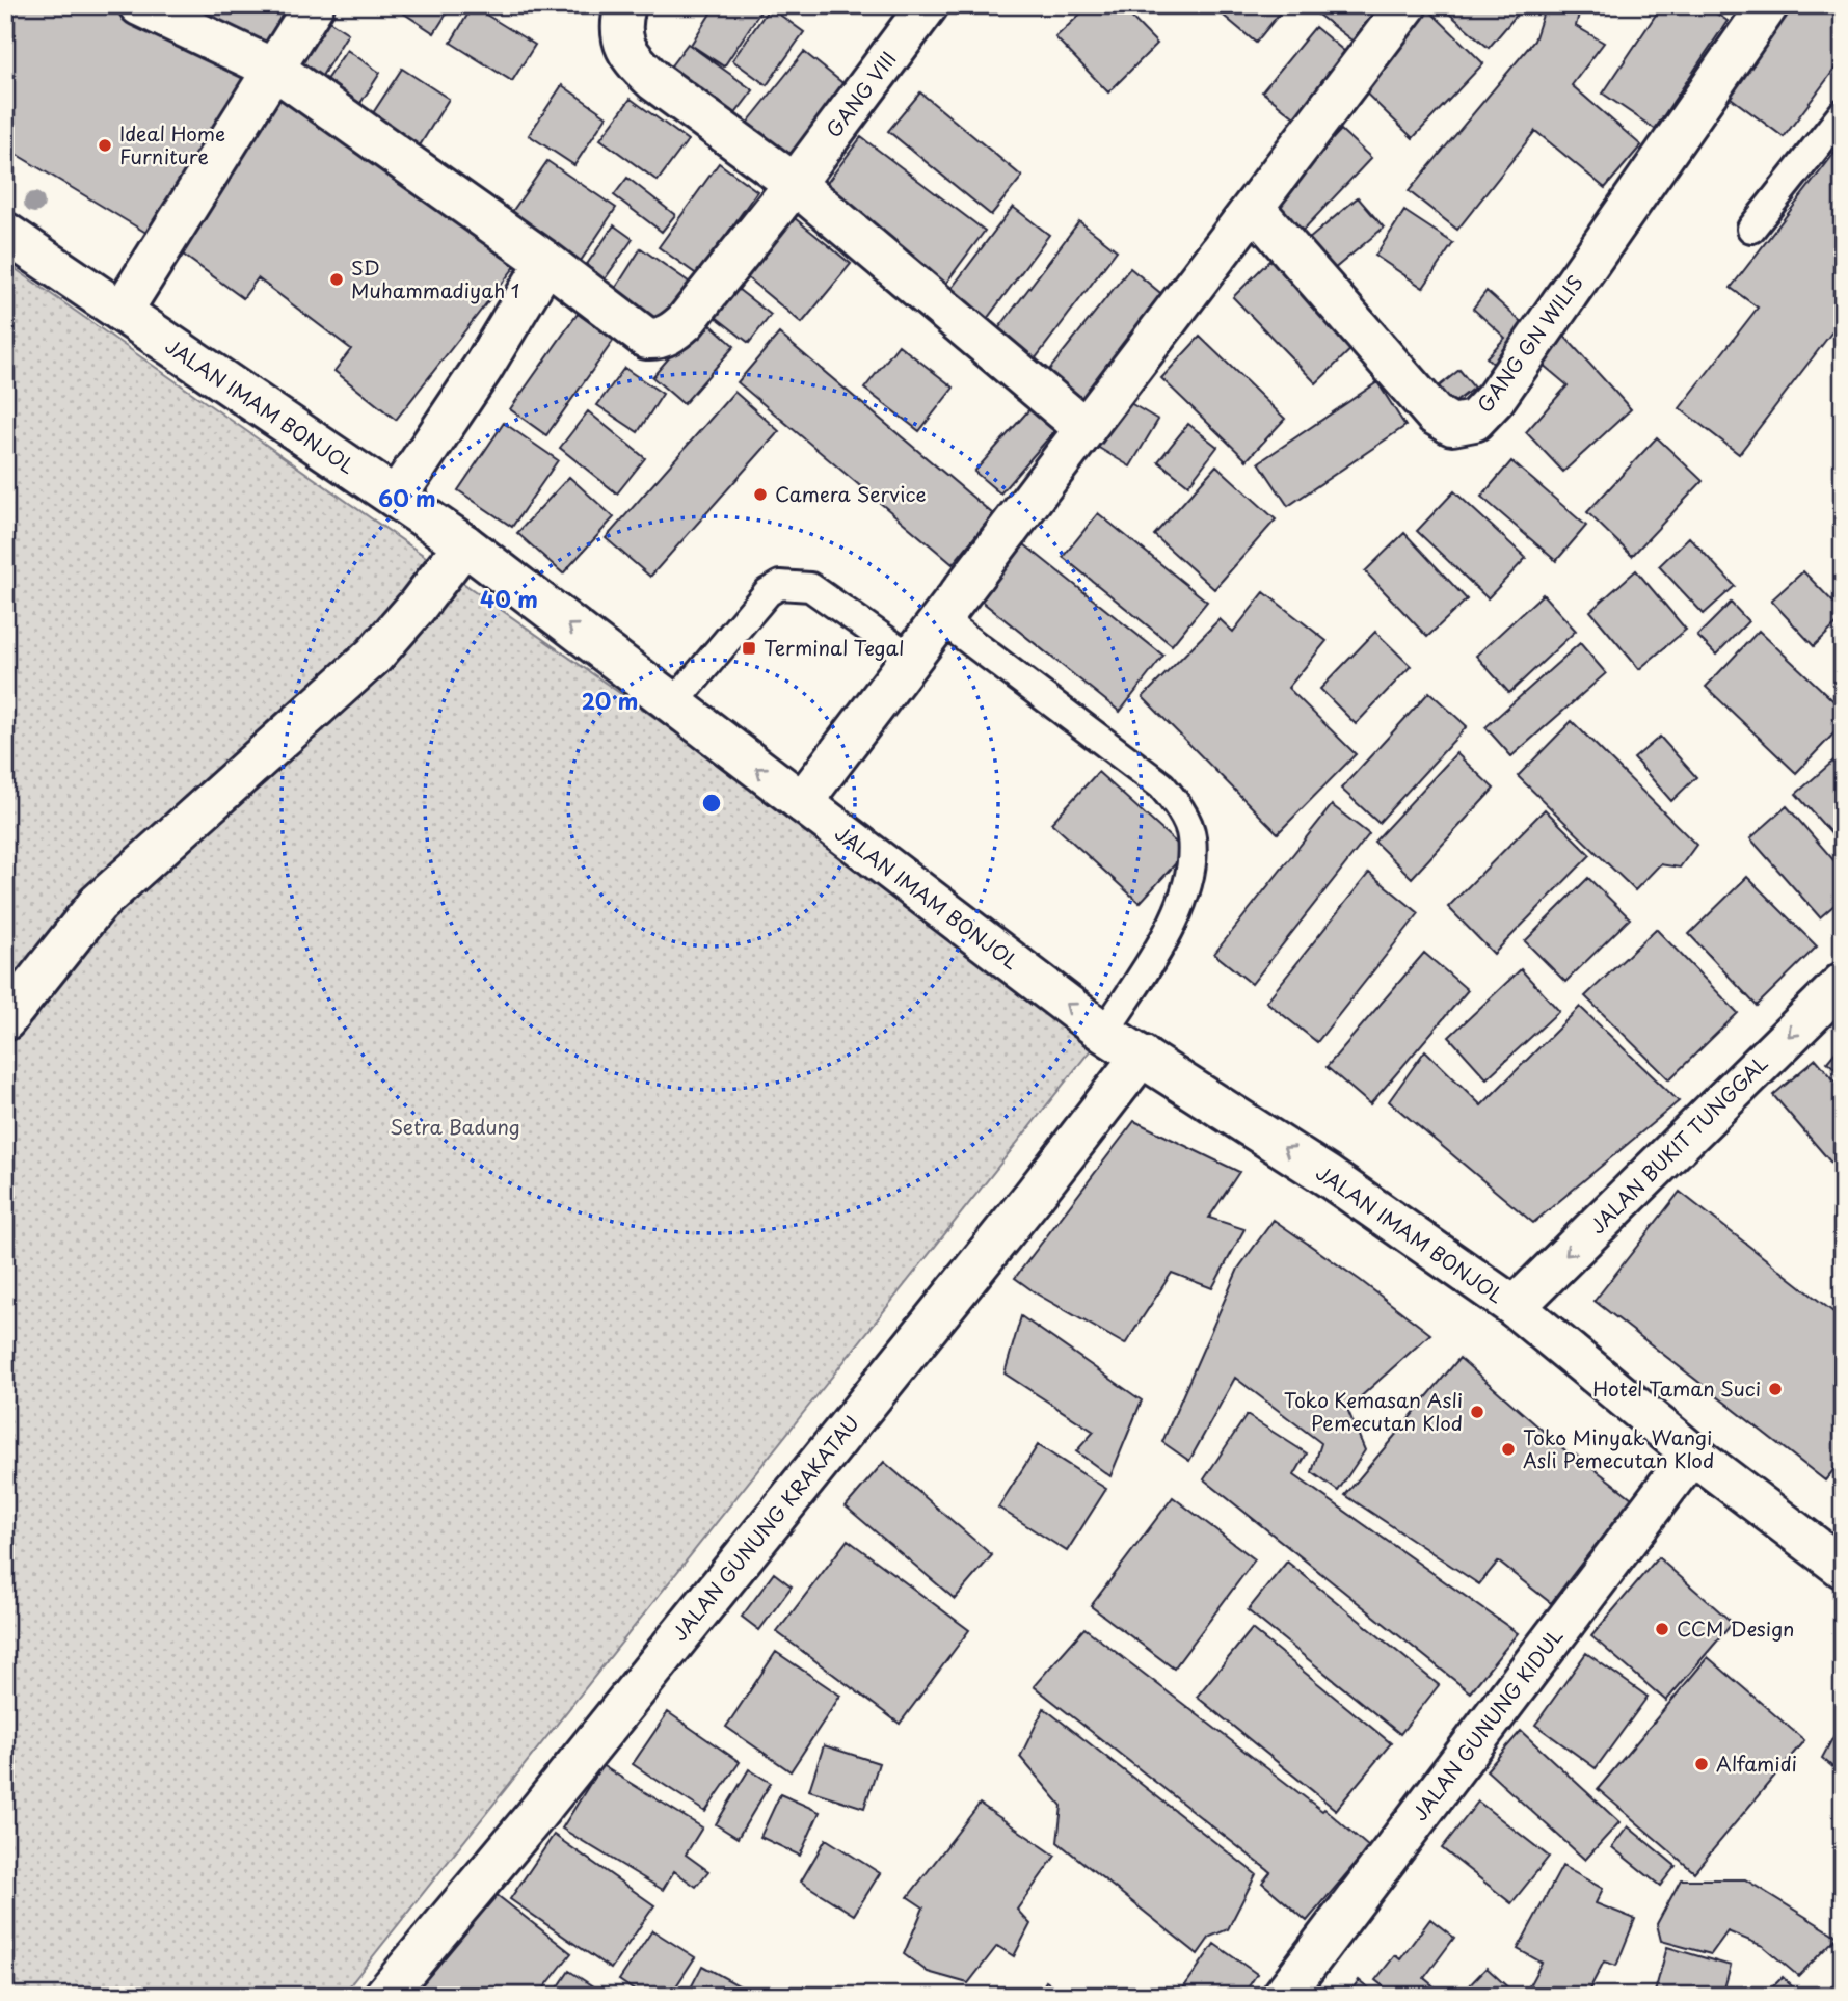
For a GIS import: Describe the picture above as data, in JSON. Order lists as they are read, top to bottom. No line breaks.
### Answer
{"streets":{"main road":["GANG VIII","GANG GN WILIS","JALAN IMAM BONJOL","JALAN BUKIT TUNGGAL","JALAN GUNUNG KRAKATAU","JALAN GUNUNG KIDUL"]},"crossings":[["JALAN IMAM BONJOL","JALAN BUKIT TUNGGAL"],["JALAN IMAM BONJOL","JALAN GUNUNG KRAKATAU"],["JALAN IMAM BONJOL","JALAN GUNUNG KIDUL"]],"one_way":["JALAN IMAM BONJOL","JALAN BUKIT TUNGGAL"],"parks":["Setra Badung"],"places":{"other":["Ideal Home Furniture","SD Muhammadiyah 1","Camera Service","Hotel Taman Suci","Toko Kemasan Asli Pemecutan Klod","Toko Minyak Wangi Asli Pemecutan Klod","CCM Design","Alfamidi"],"transit":["Terminal Tegal"]},"rings":["60 m","40 m","20 m"]}
